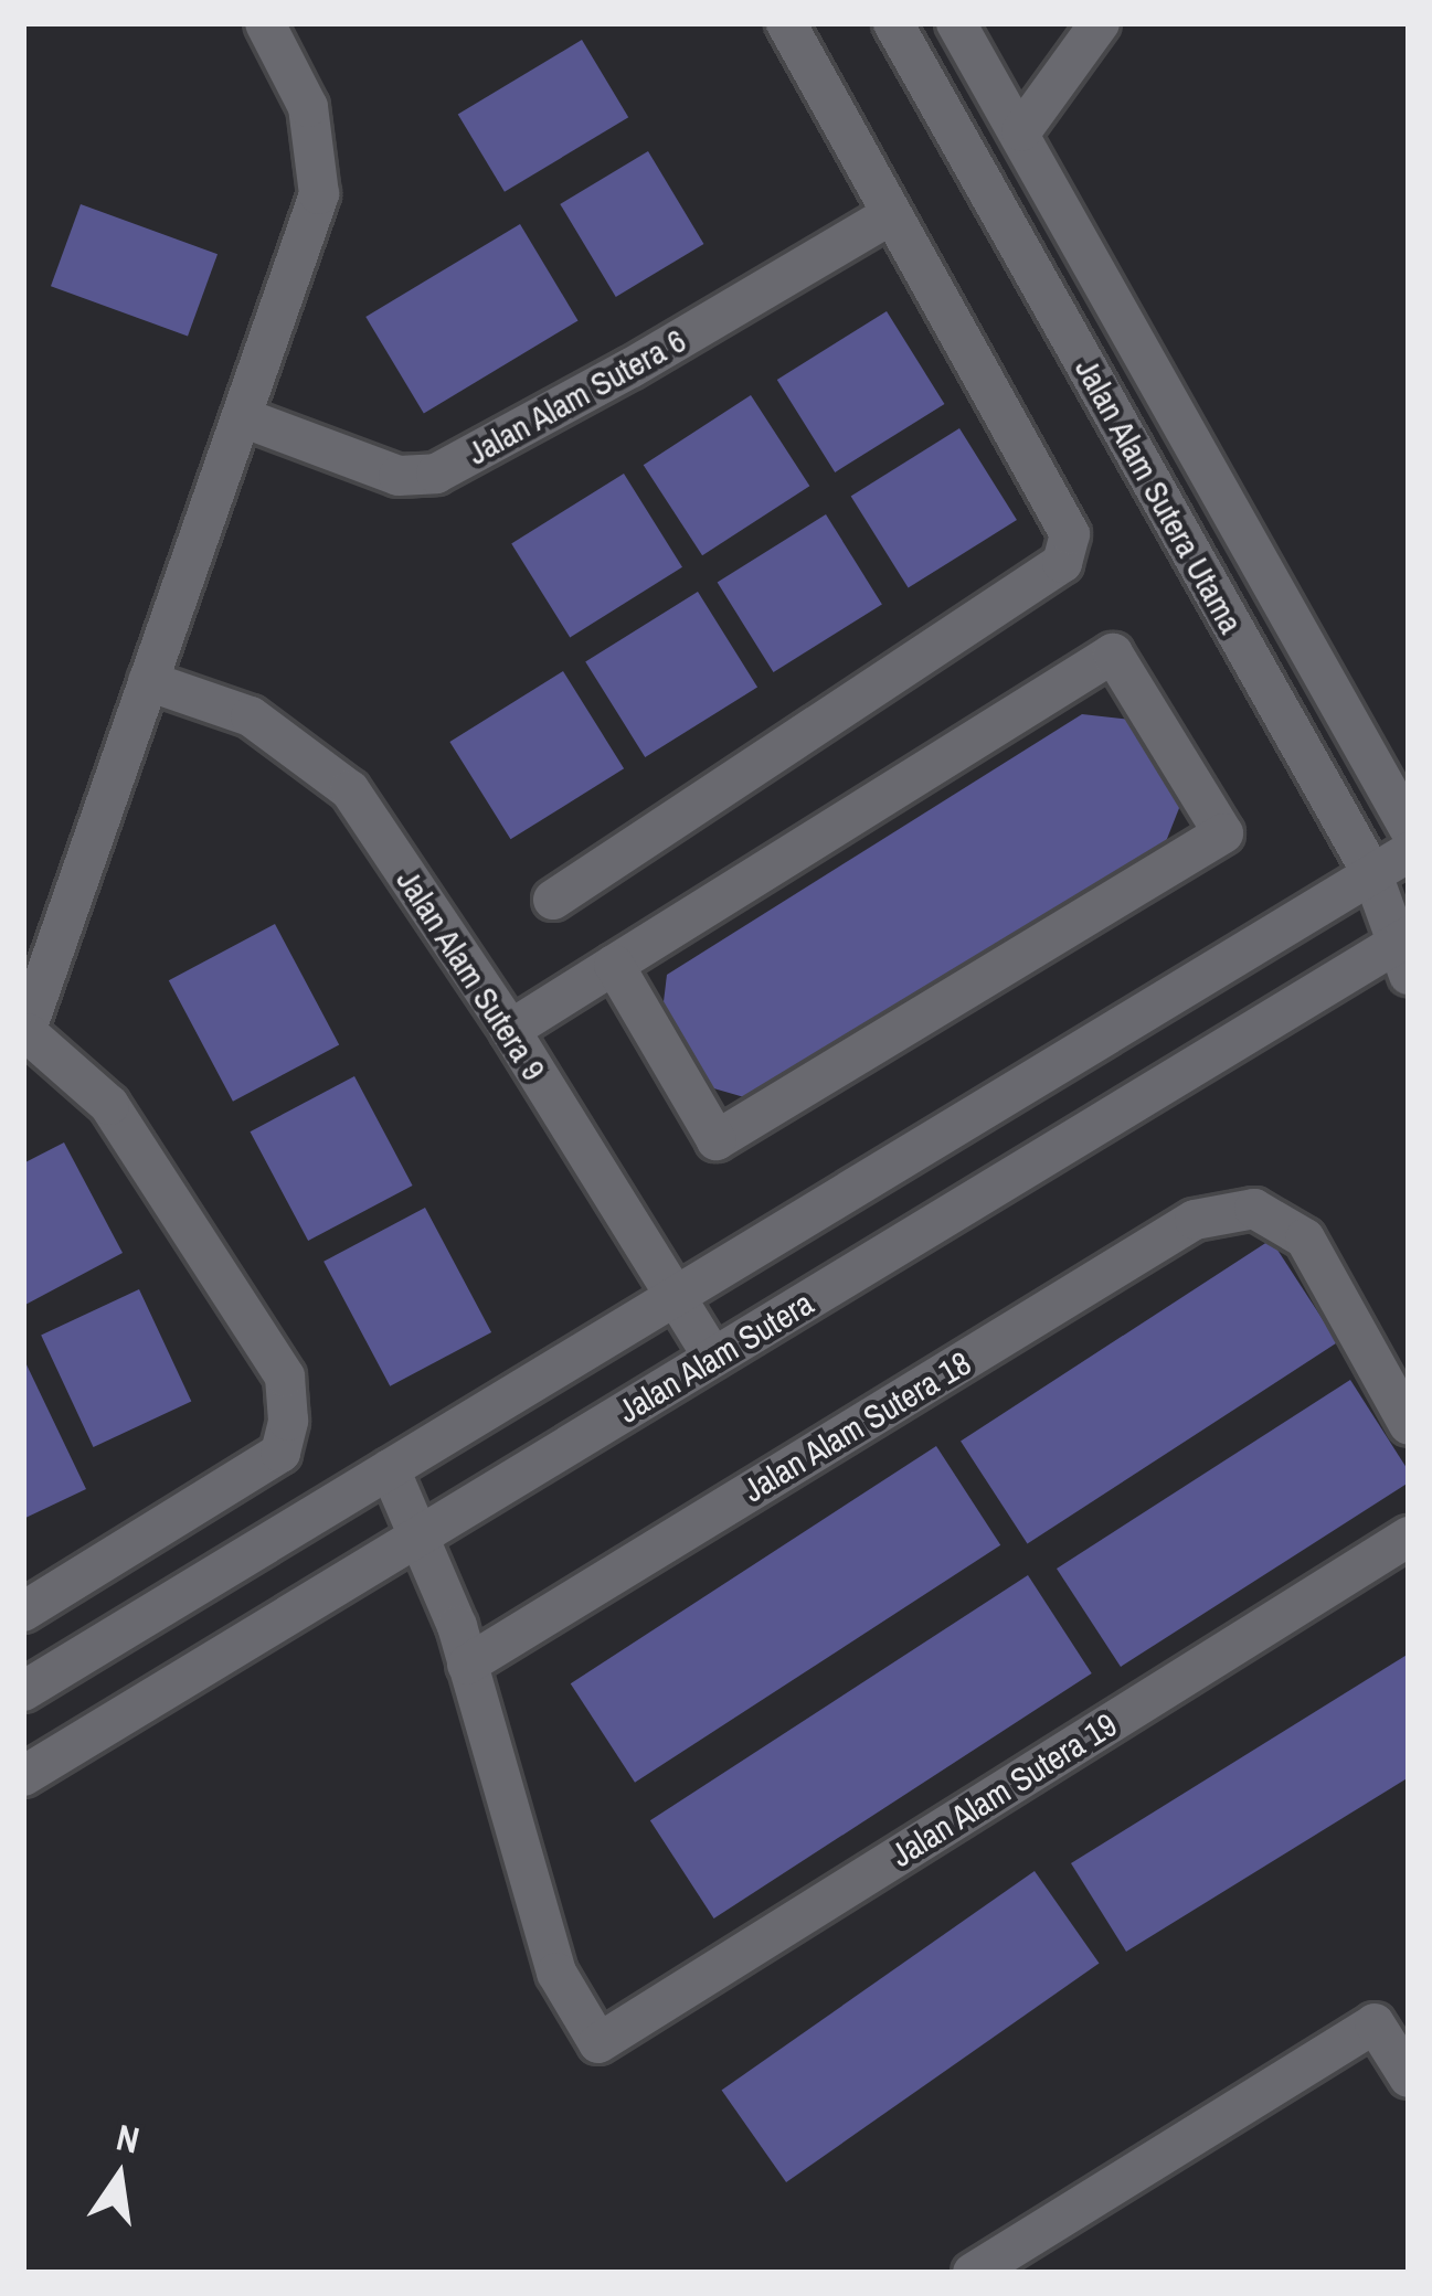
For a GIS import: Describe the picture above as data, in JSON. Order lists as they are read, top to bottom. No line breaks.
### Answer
{"streets":{"street":["Jalan Alam Sutera 6","Jalan Alam Sutera Utama","Jalan Alam Sutera 9","Jalan Alam Sutera","Jalan Alam Sutera 18","Jalan Alam Sutera 19"]},"crossings":[["Jalan Alam Sutera Utama","Jalan Alam Sutera"],["Jalan Alam Sutera 9","Jalan Alam Sutera"],["Jalan Alam Sutera 18","Jalan Alam Sutera 19"]],"north":"top"}
